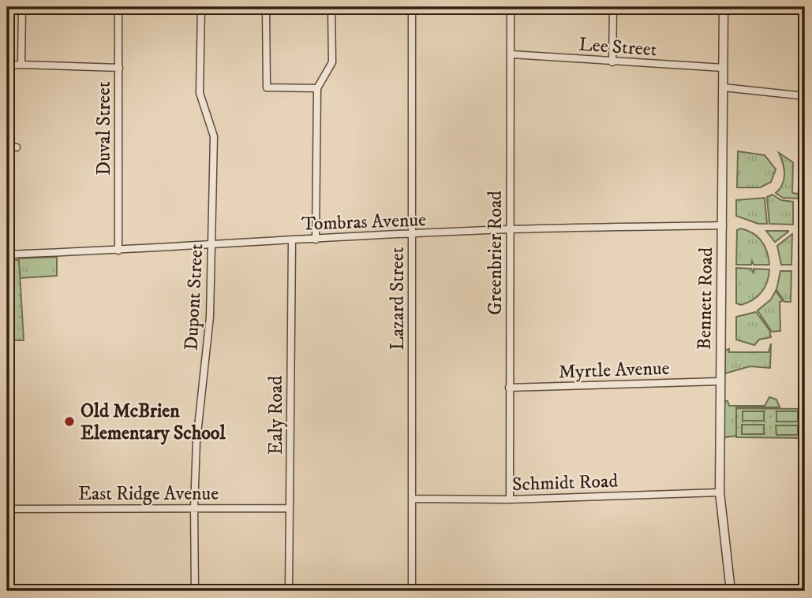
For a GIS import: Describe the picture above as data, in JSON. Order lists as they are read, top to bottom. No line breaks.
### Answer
{"streets":{"street":["Lee Street","Duval Street","Tombras Avenue","Greenbrier Road","Dupont Street","Lazard Street","Bennett Road","Myrtle Avenue","Ealy Road","Schmidt Road","East Ridge Avenue"]},"crossings":[["Lee Street","Greenbrier Road"],["Lee Street","Bennett Road"],["Duval Street","Tombras Avenue"],["Tombras Avenue","Greenbrier Road"],["Tombras Avenue","Dupont Street"],["Tombras Avenue","Lazard Street"],["Tombras Avenue","Bennett Road"],["Tombras Avenue","Ealy Road"],["Greenbrier Road","Myrtle Avenue"],["Greenbrier Road","Schmidt Road"],["Dupont Street","East Ridge Avenue"],["Lazard Street","Schmidt Road"],["Bennett Road","Myrtle Avenue"],["Bennett Road","Schmidt Road"],["Ealy Road","East Ridge Avenue"]],"places":["Old McBrien Elementary School"]}
